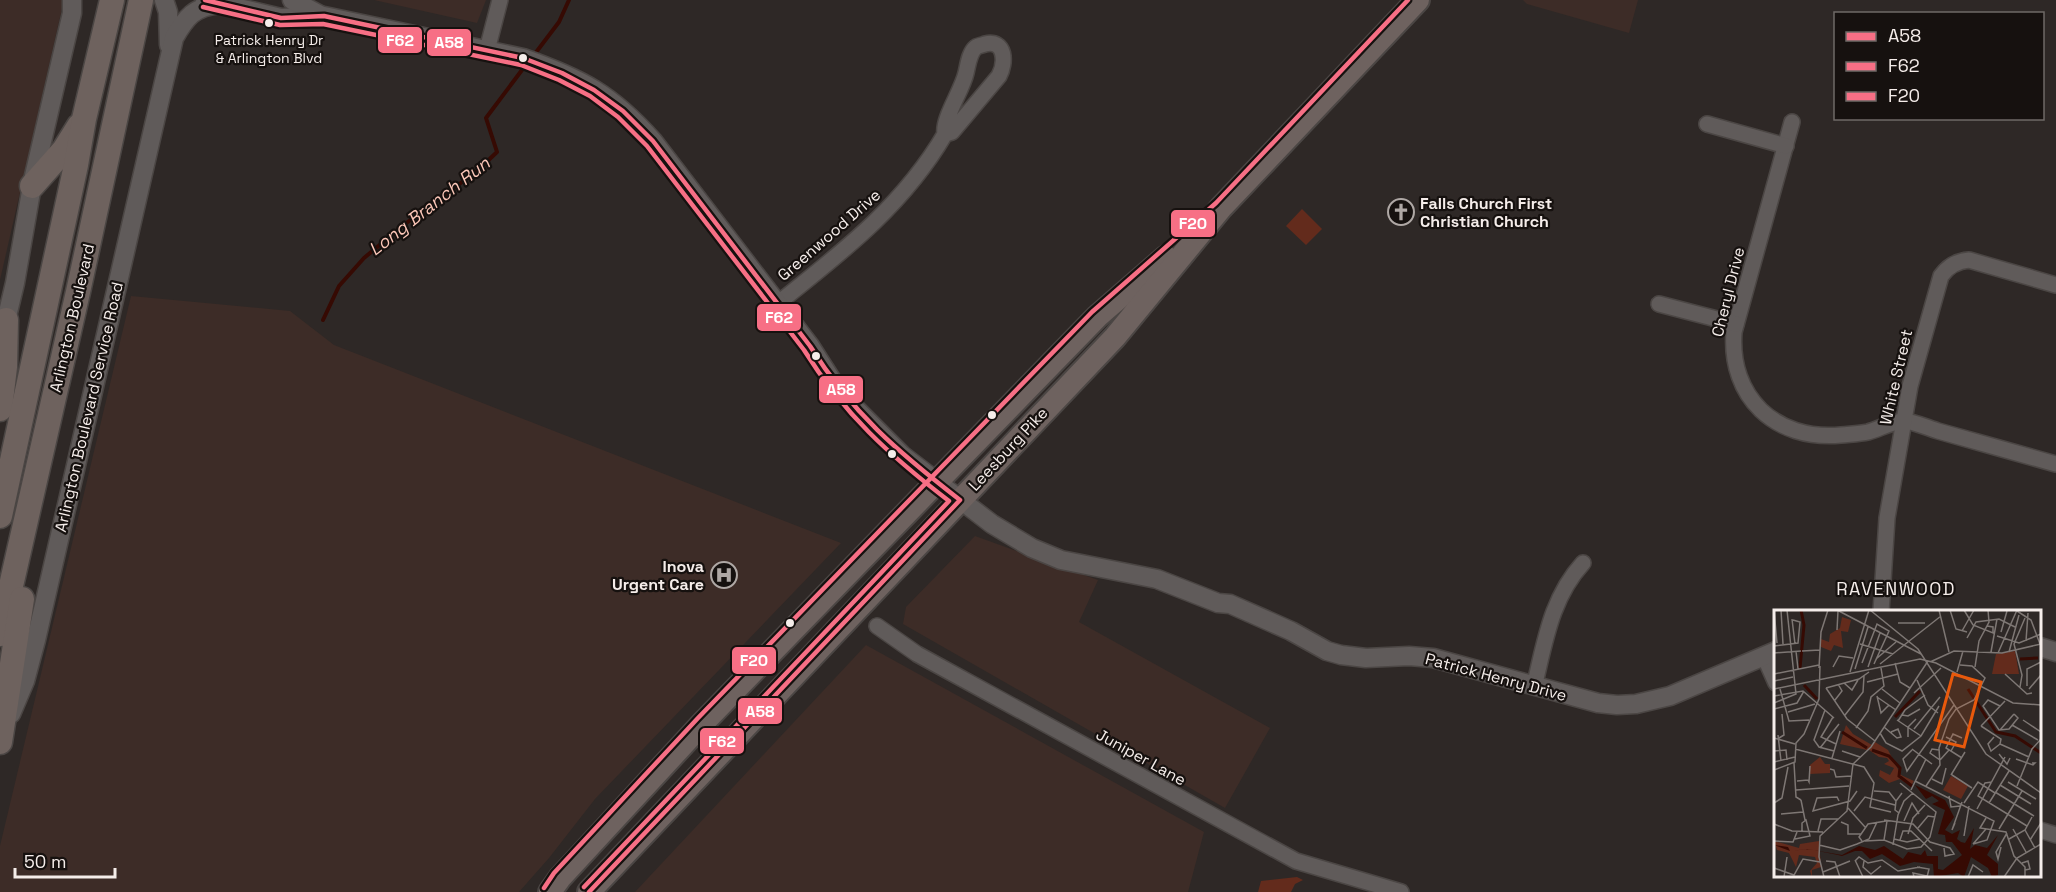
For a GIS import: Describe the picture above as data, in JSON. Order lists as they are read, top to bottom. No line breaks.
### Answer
{"streets":{"highway":["Arlington Boulevard"],"main road":["Leesburg Pike"],"street":["Greenwood Drive","Cheryl Drive","White Street","Arlington Boulevard Service Road","Patrick Henry Drive","Juniper Lane"]},"crossings":[["Greenwood Drive","Patrick Henry Drive"],["Cheryl Drive","White Street"],["Arlington Boulevard Service Road","Patrick Henry Drive"],["Leesburg Pike","Patrick Henry Drive"]],"districts":["RAVENWOOD"],"water":["Long Branch Run"],"places":{"other":["Patrick Henry Dr & Arlington Blvd"],"church":["Falls Church First Christian Church"],"hospital":["Inova Urgent Care"]},"lines":["transit line A58","transit line F20","transit line F62"],"legend":["A58","F62","F20"],"scale_bar":"50 m"}
